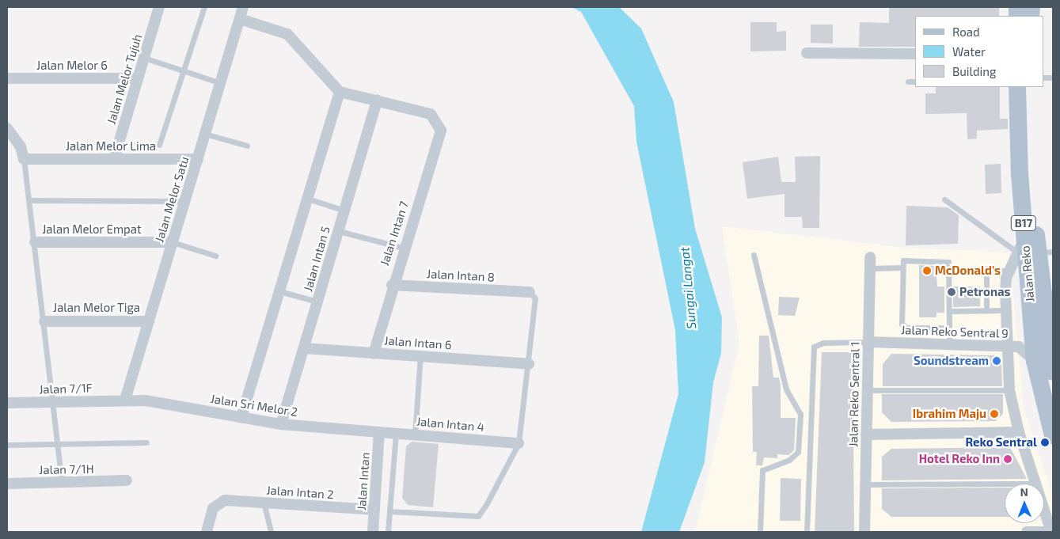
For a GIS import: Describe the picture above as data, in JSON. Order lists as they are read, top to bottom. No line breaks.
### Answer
{"streets":{"main road":["B17","Jalan Reko"],"street":["Jalan Melor 6","Jalan Melor Tujuh","Jalan Melor Lima","Jalan Melor Satu","Jalan Melor Empat","Jalan Intan 7","Jalan Intan 5","Jalan Intan 8","Jalan Melor Tiga","Jalan Reko Sentral 9","Jalan Intan 6","Jalan 7/1F","Jalan Reko Sentral 1","Jalan Sri Melor 2","Jalan Intan 4","Jalan 7/1H","Jalan Intan","Jalan Intan 2"]},"crossings":[["Jalan Melor 6","Jalan Melor Tujuh"],["Jalan Melor Tujuh","Jalan Melor Lima"],["Jalan Melor Lima","Jalan Melor Satu"],["Jalan Melor Satu","Jalan Melor Empat"],["Jalan Melor Satu","Jalan Melor Tiga"],["Jalan Melor Satu","Jalan 7/1F"],["Jalan Melor Satu","Jalan Sri Melor 2"],["Jalan Intan 7","Jalan Intan 5"],["Jalan Intan 7","Jalan Intan 8"],["Jalan Intan 7","Jalan Intan 6"],["Jalan Intan 5","Jalan Intan 6"],["Jalan Intan 5","Jalan Sri Melor 2"],["Jalan Reko","Jalan Reko Sentral 9"],["Jalan Reko Sentral 9","Jalan Reko Sentral 1"],["Jalan 7/1F","Jalan Sri Melor 2"],["Jalan Sri Melor 2","Jalan Intan 4"],["Jalan Sri Melor 2","Jalan Intan"],["Jalan Intan 4","Jalan Intan"],["Jalan Intan","Jalan Intan 2"]],"water":["Sungai Langat"],"places":["McDonald's","Petronas","Soundstream","Ibrahim Maju","Reko Sentral","Hotel Reko Inn"],"legend":["Road","Water","Building"],"north":"top"}
